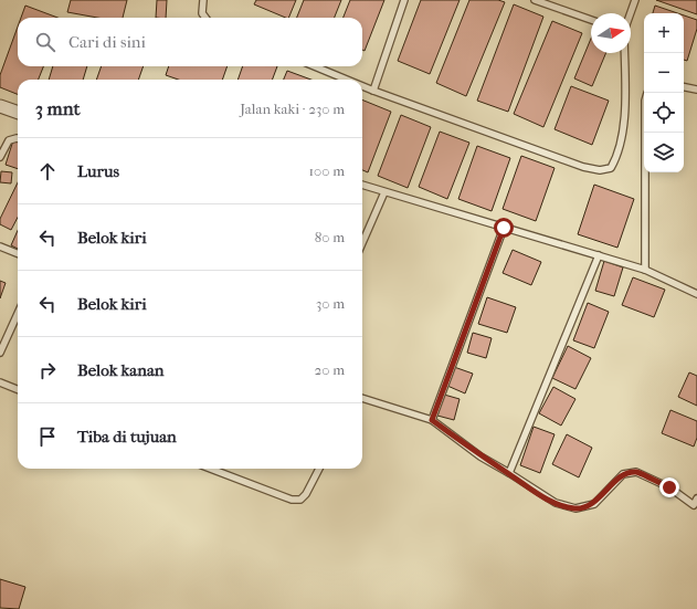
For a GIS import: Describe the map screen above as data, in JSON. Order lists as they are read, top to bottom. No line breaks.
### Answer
{"north":"right","page":{"map_buttons":["+","−"],"search":"Cari di sini","heading":["3 mnt","Jalan kaki · 230 m"],"list":[["Lurus","100 m"],["Belok kiri","80 m"],["Belok kiri","30 m"],["Belok kanan","20 m"],"Tiba di tujuan"]}}
